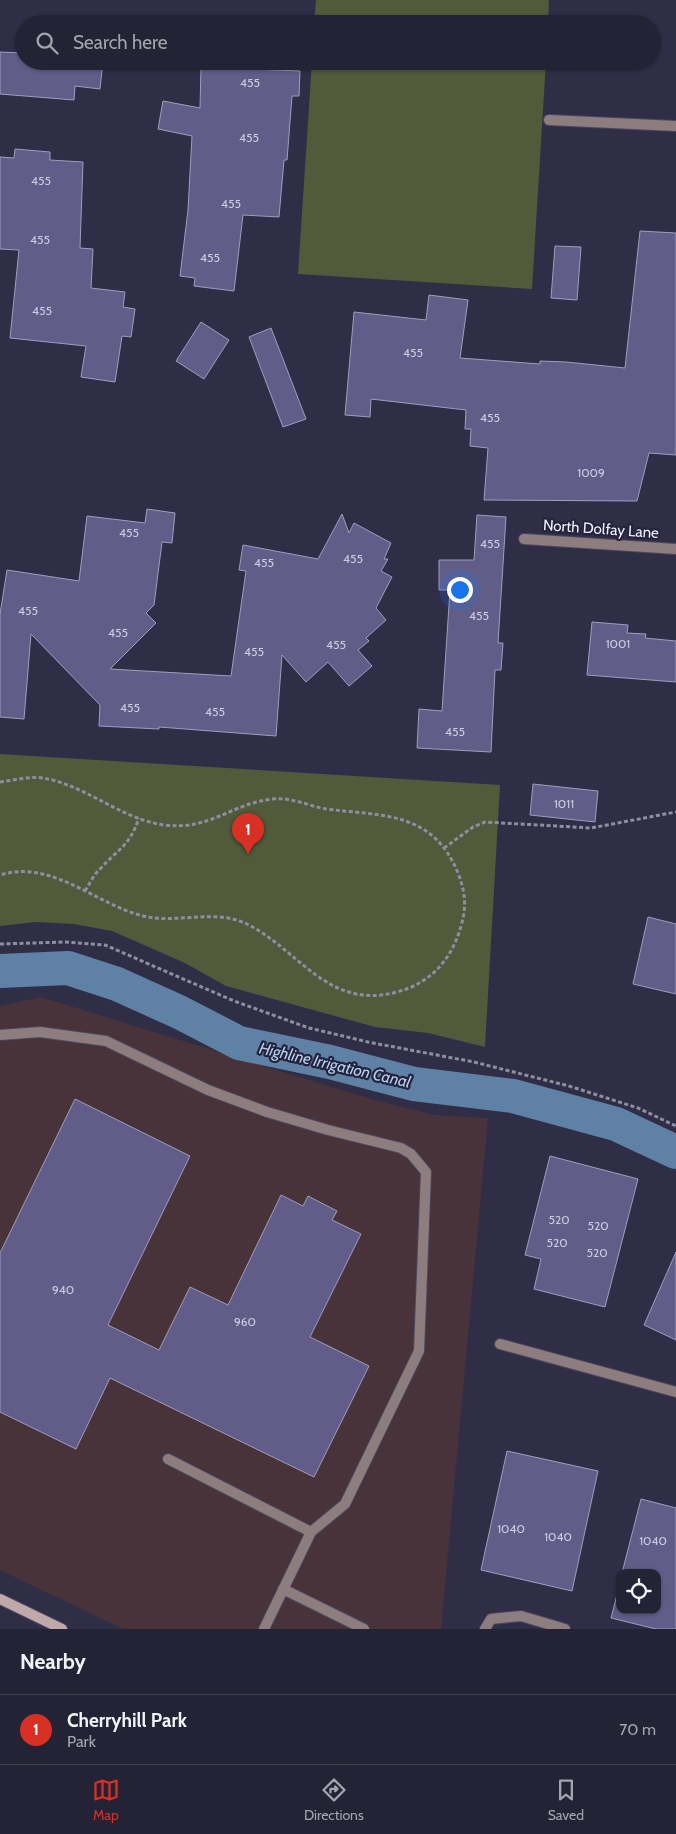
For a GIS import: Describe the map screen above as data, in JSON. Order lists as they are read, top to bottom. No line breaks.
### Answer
{"streets":{"street":["North Dolfay Lane"]},"water":["Highline Irrigation Canal"],"house_numbers":["455","455","455","455","455","455","455","455","455","1009","455","455","455","455","455","455","455","1001","455","455","455","455","455","1011","520","520","520","520","940","960","1040","1040","1040"],"page":{"search":"Search here","pins":"1","heading":"Nearby","list":[{"mark":"1","name":"Cherryhill Park","note":"Park","value":"70 m"}],"nav":["Map","Directions","Saved"]}}
